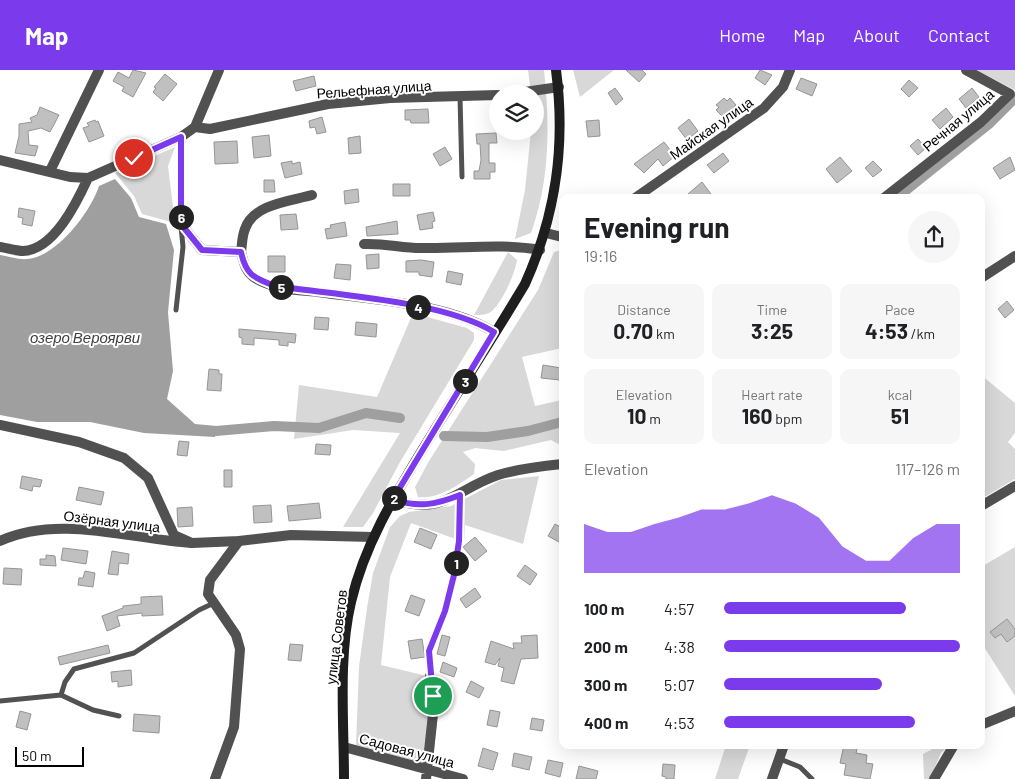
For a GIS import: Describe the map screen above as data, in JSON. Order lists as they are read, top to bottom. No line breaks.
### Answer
{"streets":{"main road":["улица Советов"],"street":["Рельефная улица","Речная улица","Майская улица","Озёрная улица","Садовая улица"]},"crossings":[["Озёрная улица","улица Советов"],["улица Советов","Садовая улица"]],"water":["озеро Вероярви"],"scale_bar":"50 m","page":{"header":"Map","nav":["Home","Map","About","Contact"],"heading":["Evening run","19:16"],"pins":["6","5","4","3","2","1"],"stats":[["Distance","0.70 km"],["Time","3:25"],["Pace","4:53 /km"],["Elevation","10 m"],["Heart rate","160 bpm"],["kcal","51"]],"chart":["Elevation","117–126 m"],"list":[{"name":"100 m","note":"4:57"},{"name":"200 m","note":"4:38"},{"name":"300 m","note":"5:07"},{"name":"400 m","note":"4:53"}],"scale":"50 m"}}
